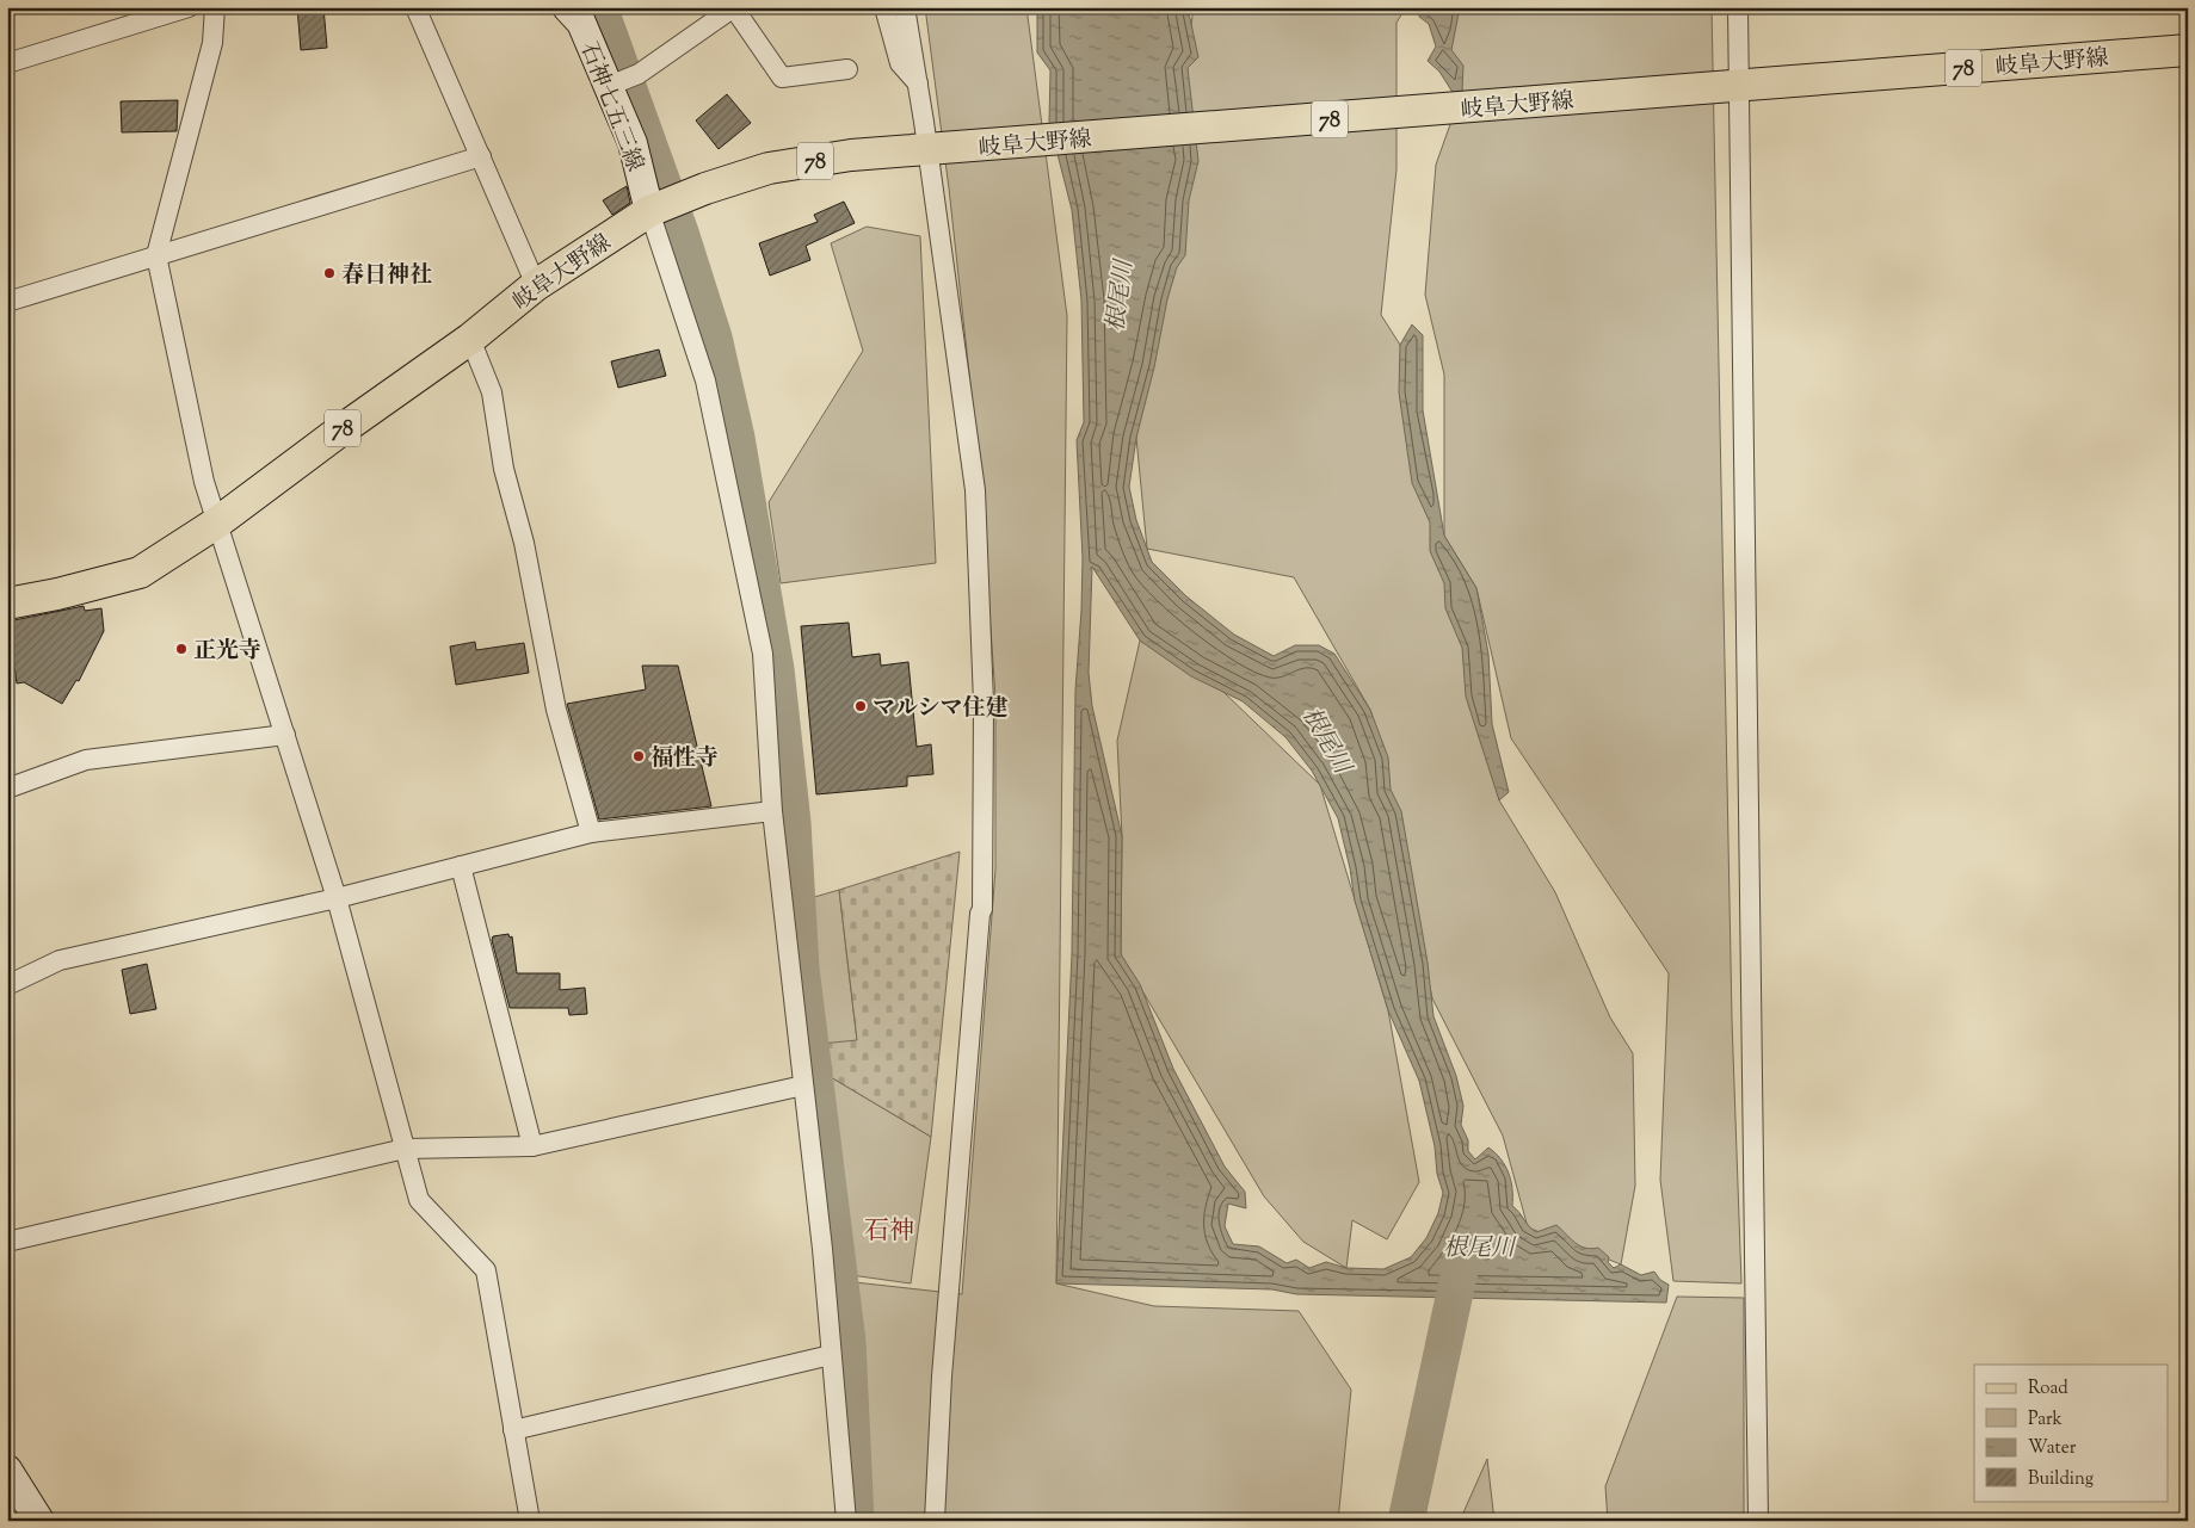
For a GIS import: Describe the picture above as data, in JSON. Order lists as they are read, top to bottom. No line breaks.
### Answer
{"streets":{"main road":["岐阜大野線","78","石神七五三線"]},"crossings":[["岐阜大野線","石神七五三線"]],"districts":["石神"],"water":["根尾川"],"places":["春日神社","正光寺","マルシマ住建","福性寺"],"legend":["Road","Park","Water","Building"]}
